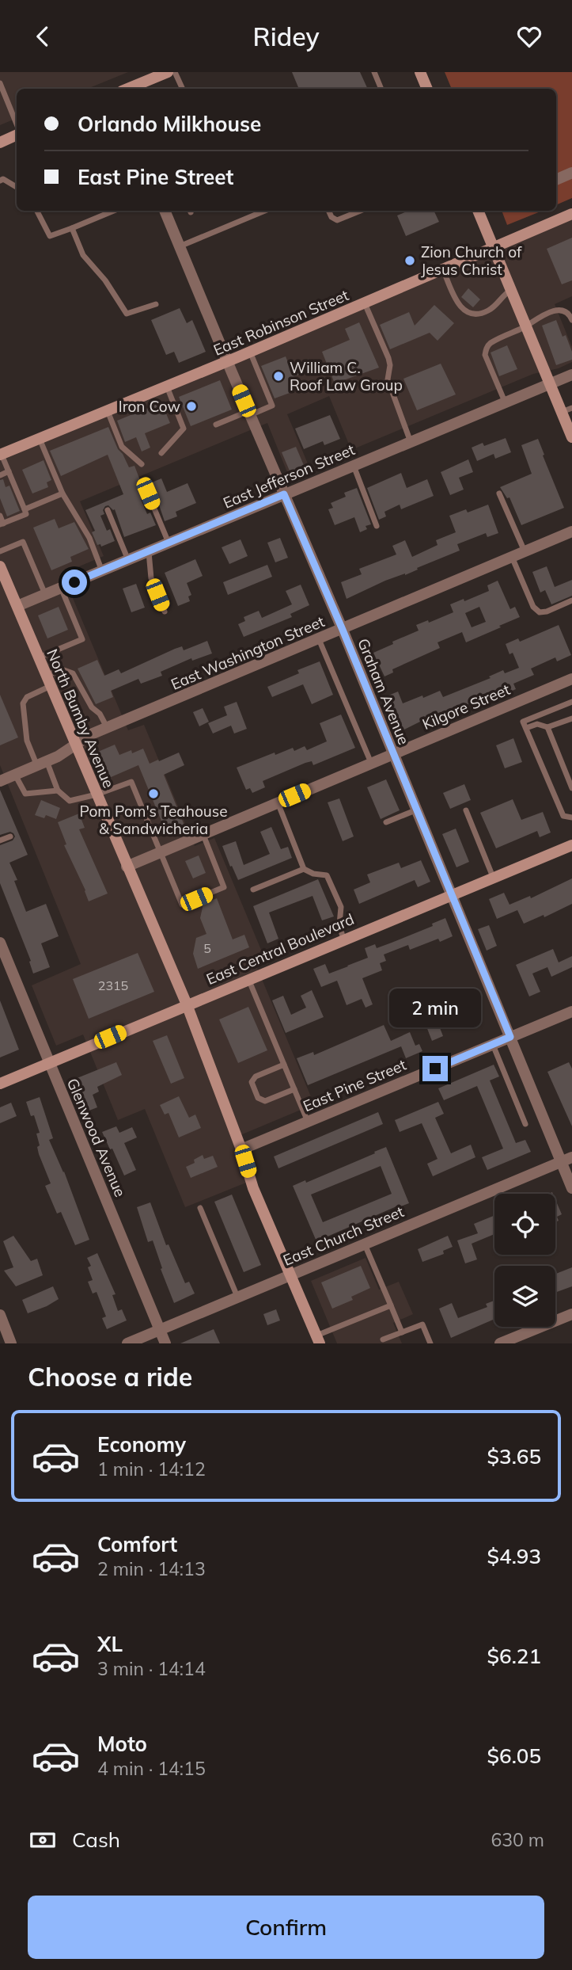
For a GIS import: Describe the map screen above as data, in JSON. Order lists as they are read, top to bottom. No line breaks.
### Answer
{"streets":{"street":["East Robinson Street","East Jefferson Street","East Washington Street","Graham Avenue","Kilgore Street","North Bumby Avenue","East Central Boulevard","East Pine Street","Glenwood Avenue","East Church Street"]},"crossings":[["East Robinson Street","Graham Avenue"],["East Jefferson Street","Graham Avenue"],["East Jefferson Street","North Bumby Avenue"],["East Washington Street","Graham Avenue"],["East Washington Street","North Bumby Avenue"],["Graham Avenue","Kilgore Street"],["Graham Avenue","East Central Boulevard"],["Graham Avenue","East Pine Street"],["Graham Avenue","East Church Street"],["Kilgore Street","North Bumby Avenue"],["North Bumby Avenue","East Central Boulevard"],["North Bumby Avenue","East Pine Street"],["North Bumby Avenue","East Church Street"],["East Central Boulevard","Glenwood Avenue"],["Glenwood Avenue","East Church Street"]],"places":["Zion Church of Jesus Christ","William C. Roof Law Group","Iron Cow","Pom Pom's Teahouse & Sandwicheria"],"house_numbers":["5","2315"],"page":{"header":"Ridey","banner":["Orlando Milkhouse","East Pine Street"],"bubble":"2 min","heading":"Choose a ride","list":[{"name":"Economy","note":"1 min · 14:12","value":"$3.65"},{"name":"Comfort","note":"2 min · 14:13","value":"$4.93"},{"name":"XL","note":"3 min · 14:14","value":"$6.21"},{"name":"Moto","note":"4 min · 14:15","value":"$6.05"}],"pay":["Cash","630 m"],"buttons":"Confirm"}}
